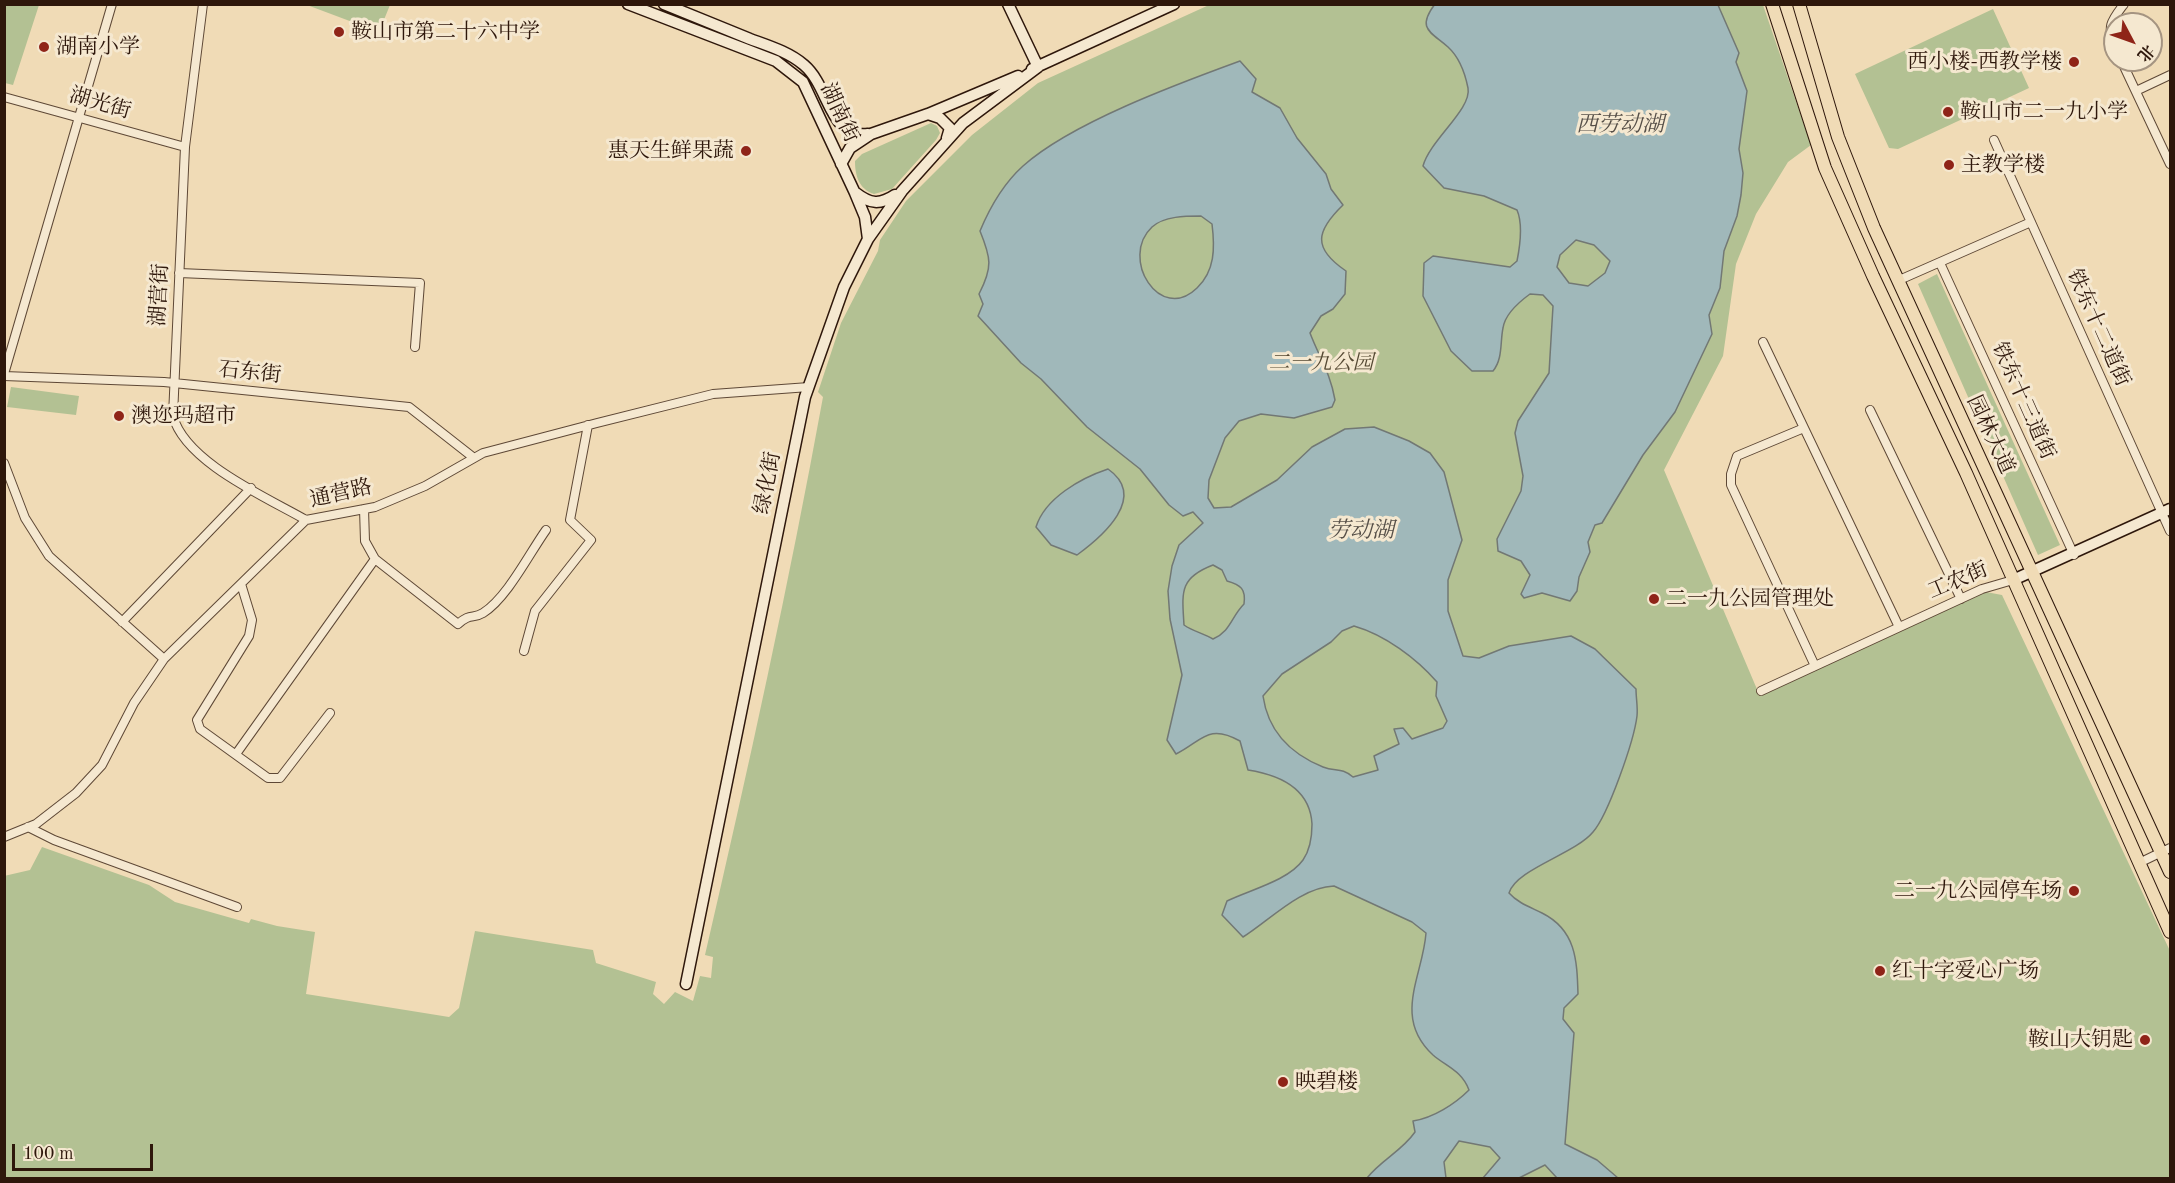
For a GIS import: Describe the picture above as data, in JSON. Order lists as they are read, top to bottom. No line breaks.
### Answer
{"streets":{"main road":["湖南街","园林大道","绿化街","工农街"],"street":["湖光街","湖营街","铁东十二道街","石东街","铁东十三道街","通营路"]},"crossings":[["湖光街","湖营街"],["湖南街","绿化街"],["湖营街","石东街"],["湖营街","通营路"],["铁东十二道街","工农街"],["石东街","通营路"],["铁东十三道街","工农街"],["园林大道","工农街"],["绿化街","通营路"]],"water":["西劳动湖","劳动湖"],"parks":["二一九公园"],"places":["鞍山市第二十六中学","湖南小学","西小楼-西教学楼","鞍山市二一九小学","惠天生鲜果蔬","主教学楼","澳迩玛超市","二一九公园管理处","二一九公园停车场","红十字爱心广场","鞍山大钥匙","映碧楼"],"scale_bar":"100 m","north":"bottom right"}
